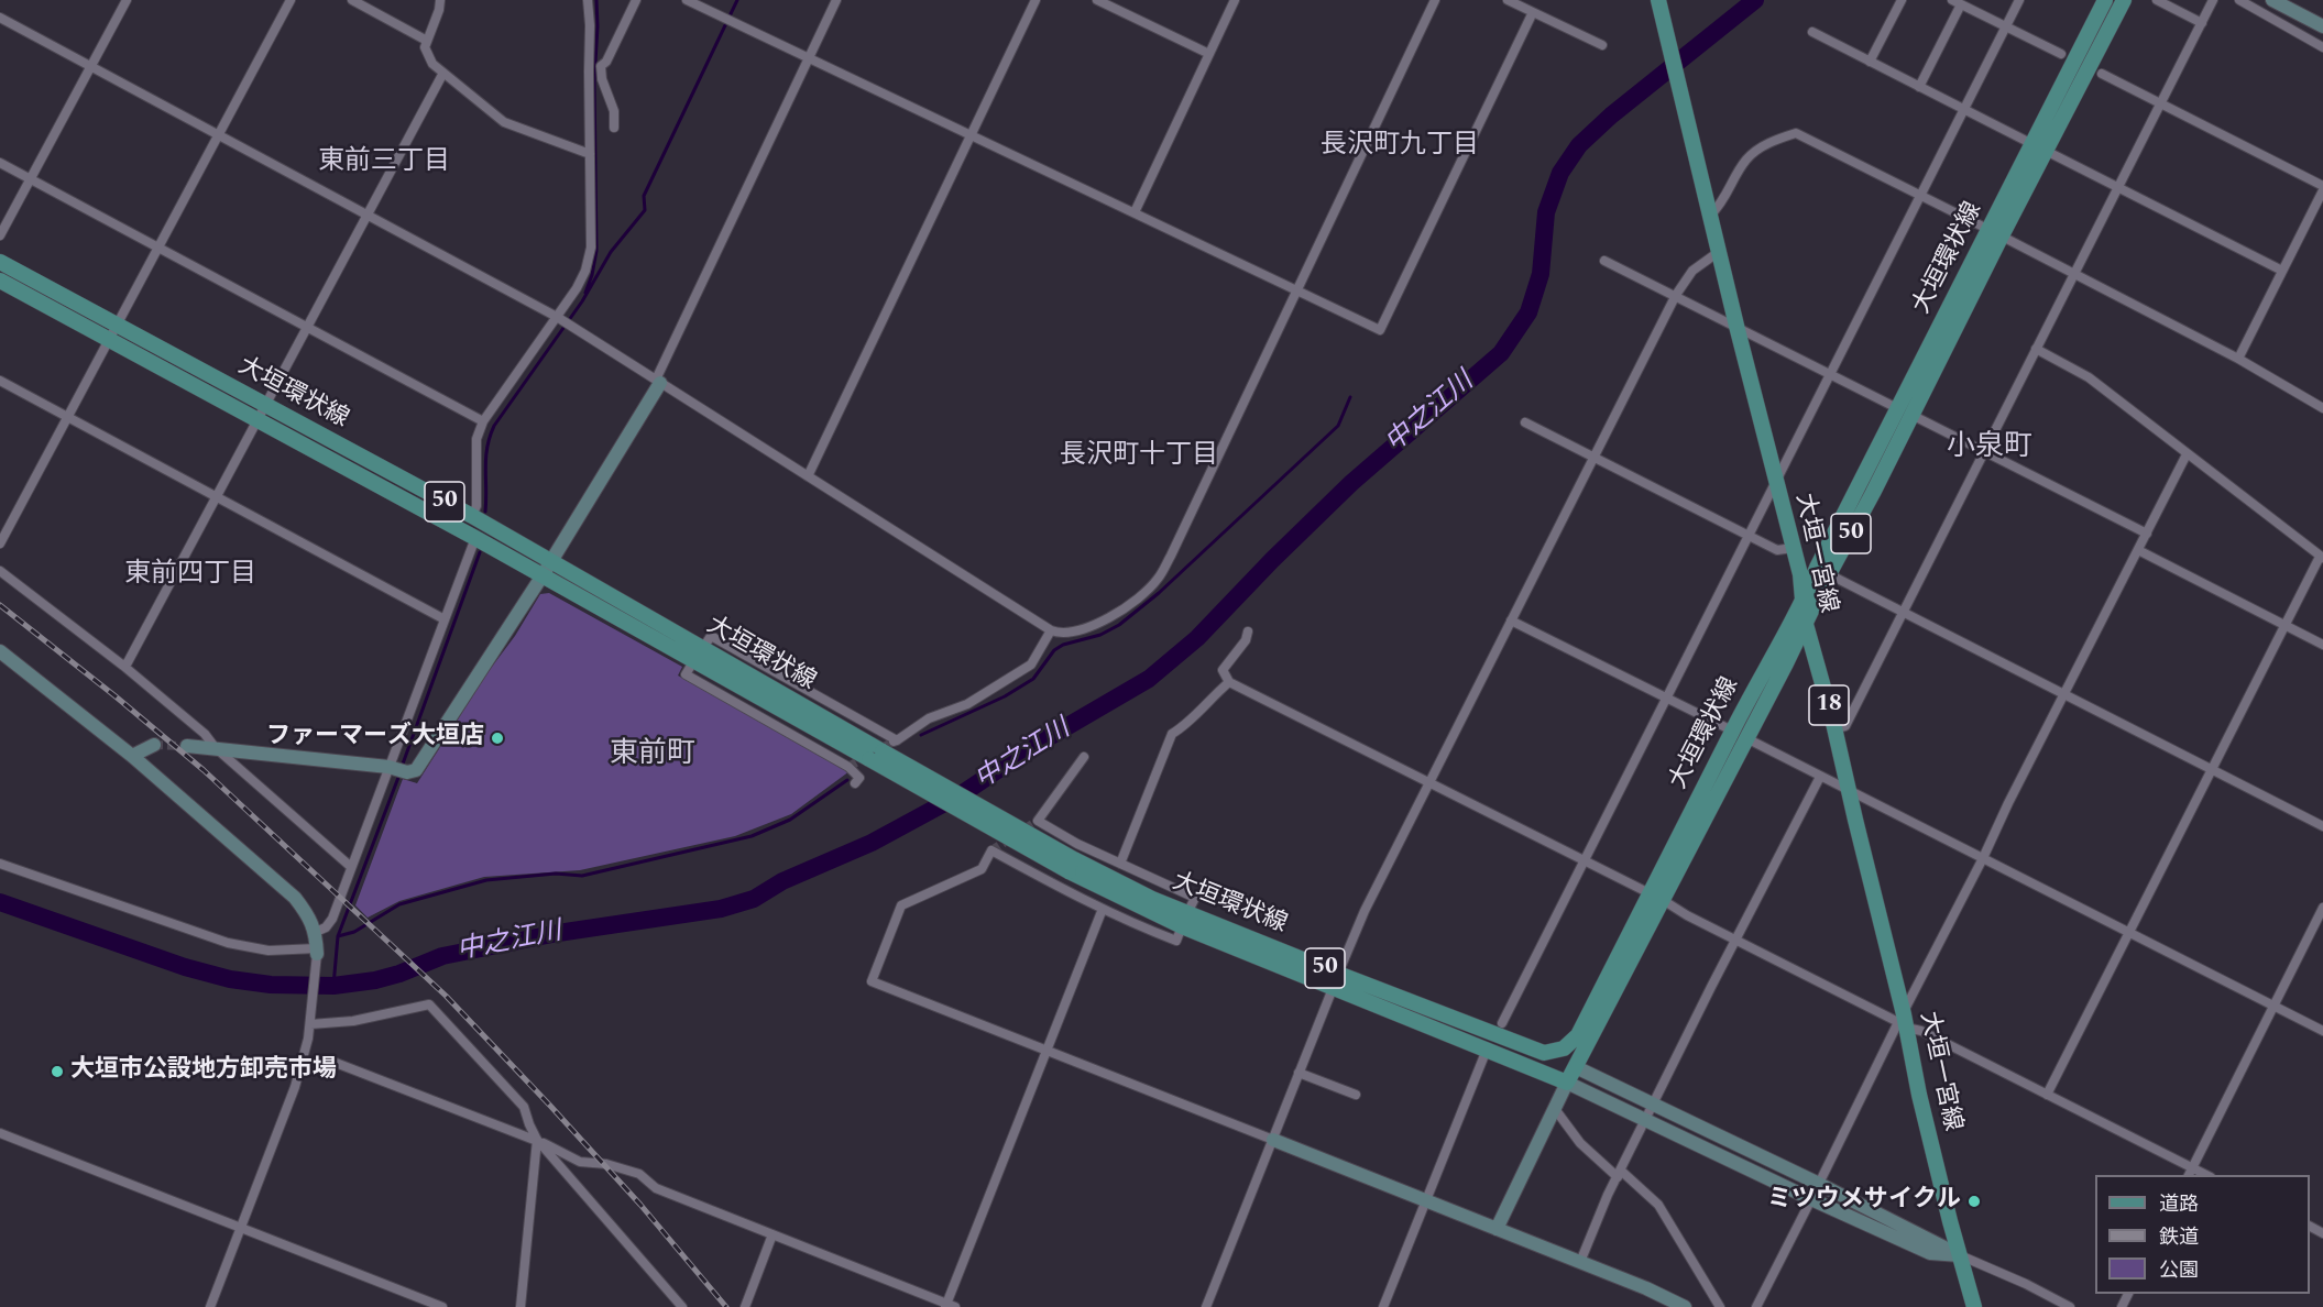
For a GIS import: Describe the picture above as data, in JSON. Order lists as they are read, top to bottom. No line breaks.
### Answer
{"streets":{"main road":["大垣環状線","50","大垣一宮線","18"]},"crossings":[["大垣環状線","50"],["大垣環状線","大垣一宮線"]],"districts":["長沢町九丁目","東前三丁目","小泉町","長沢町十丁目","東前四丁目","東前町"],"water":["中之江川"],"places":["ファーマーズ大垣店","大垣市公設地方卸売市場","ミツウメサイクル"],"legend":["道路","鉄道","公園"]}
